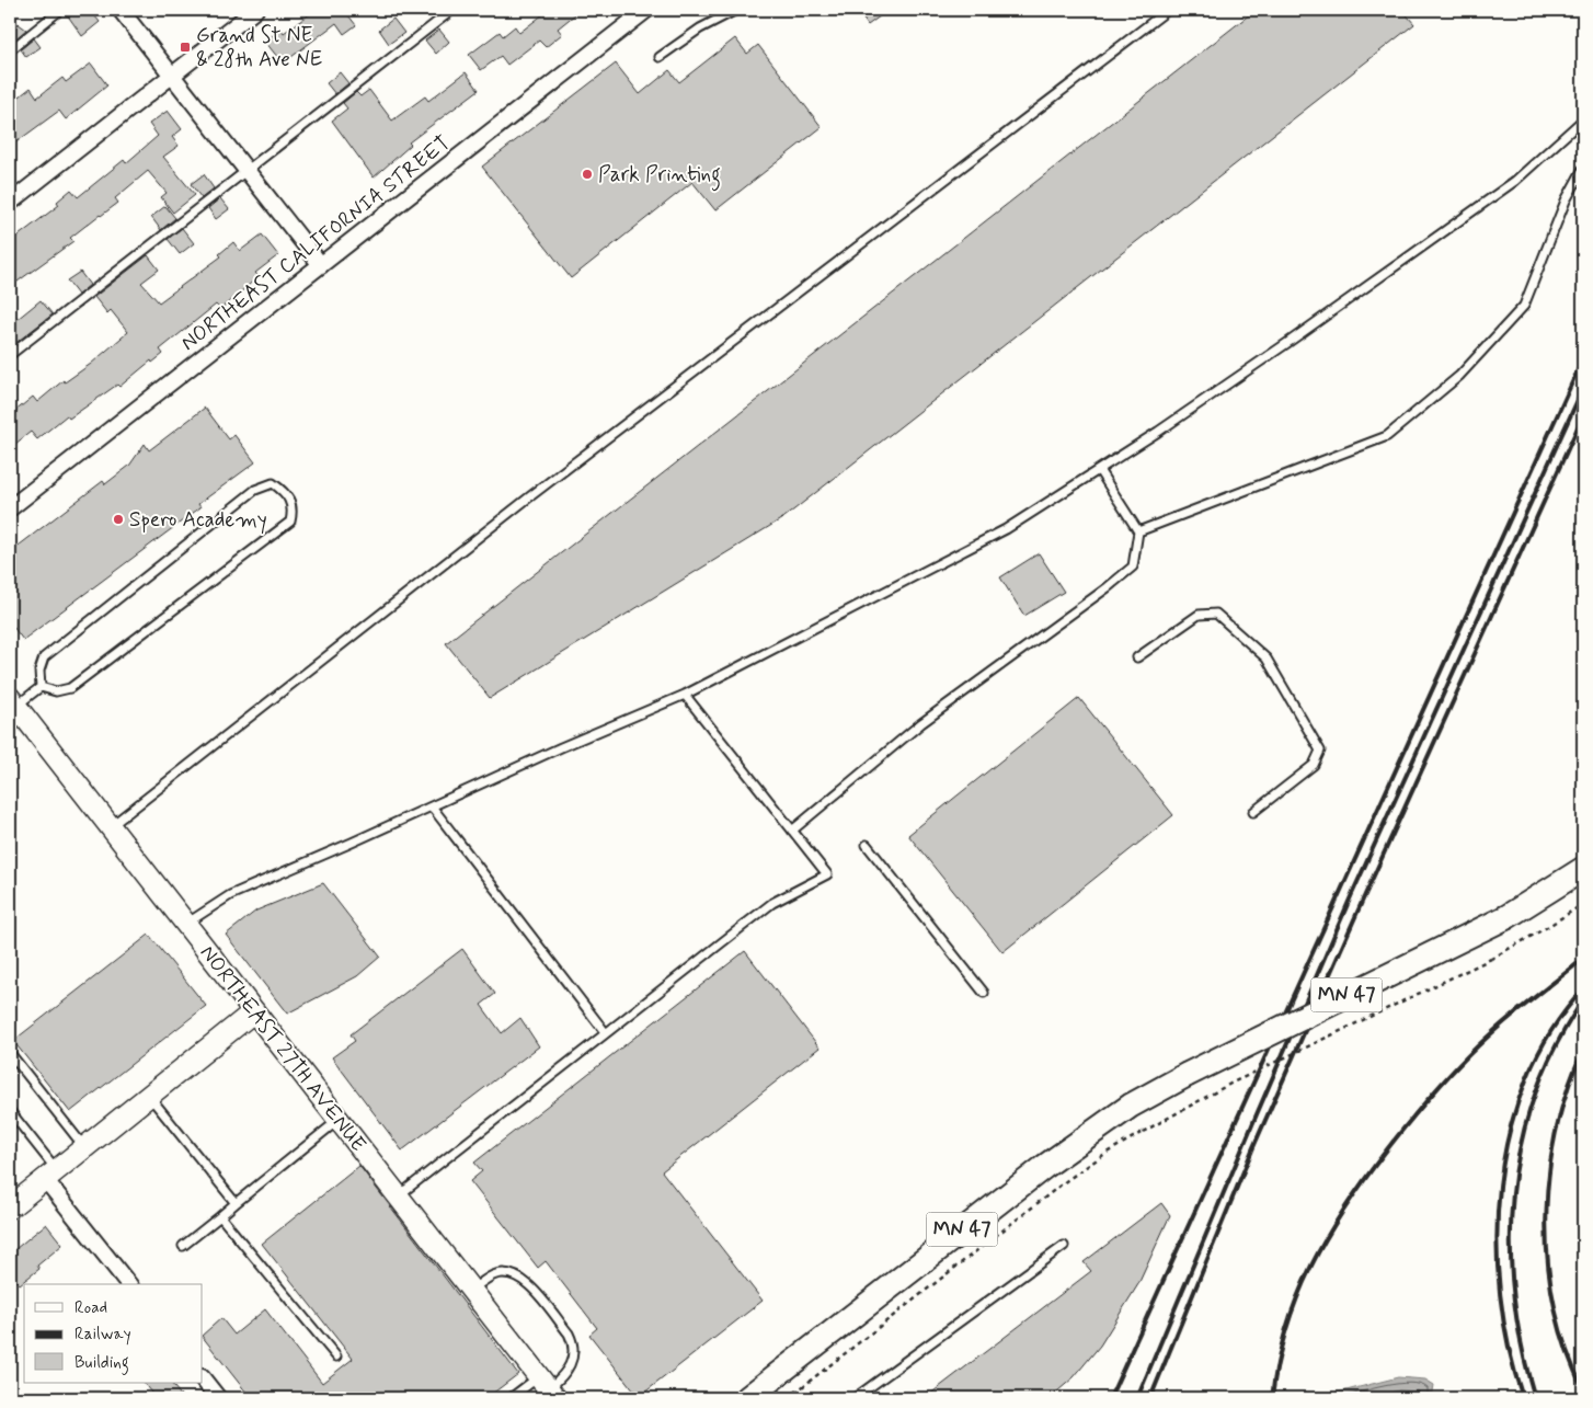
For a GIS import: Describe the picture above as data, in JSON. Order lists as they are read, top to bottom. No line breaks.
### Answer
{"streets":{"main road":["MN 47"],"street":["NORTHEAST CALIFORNIA STREET","NORTHEAST 27TH AVENUE"]},"places":{"transit":["Grand St NE & 28th Ave NE"],"other":["Park Printing","Spero Academy"]},"legend":["Road","Railway","Building"]}
